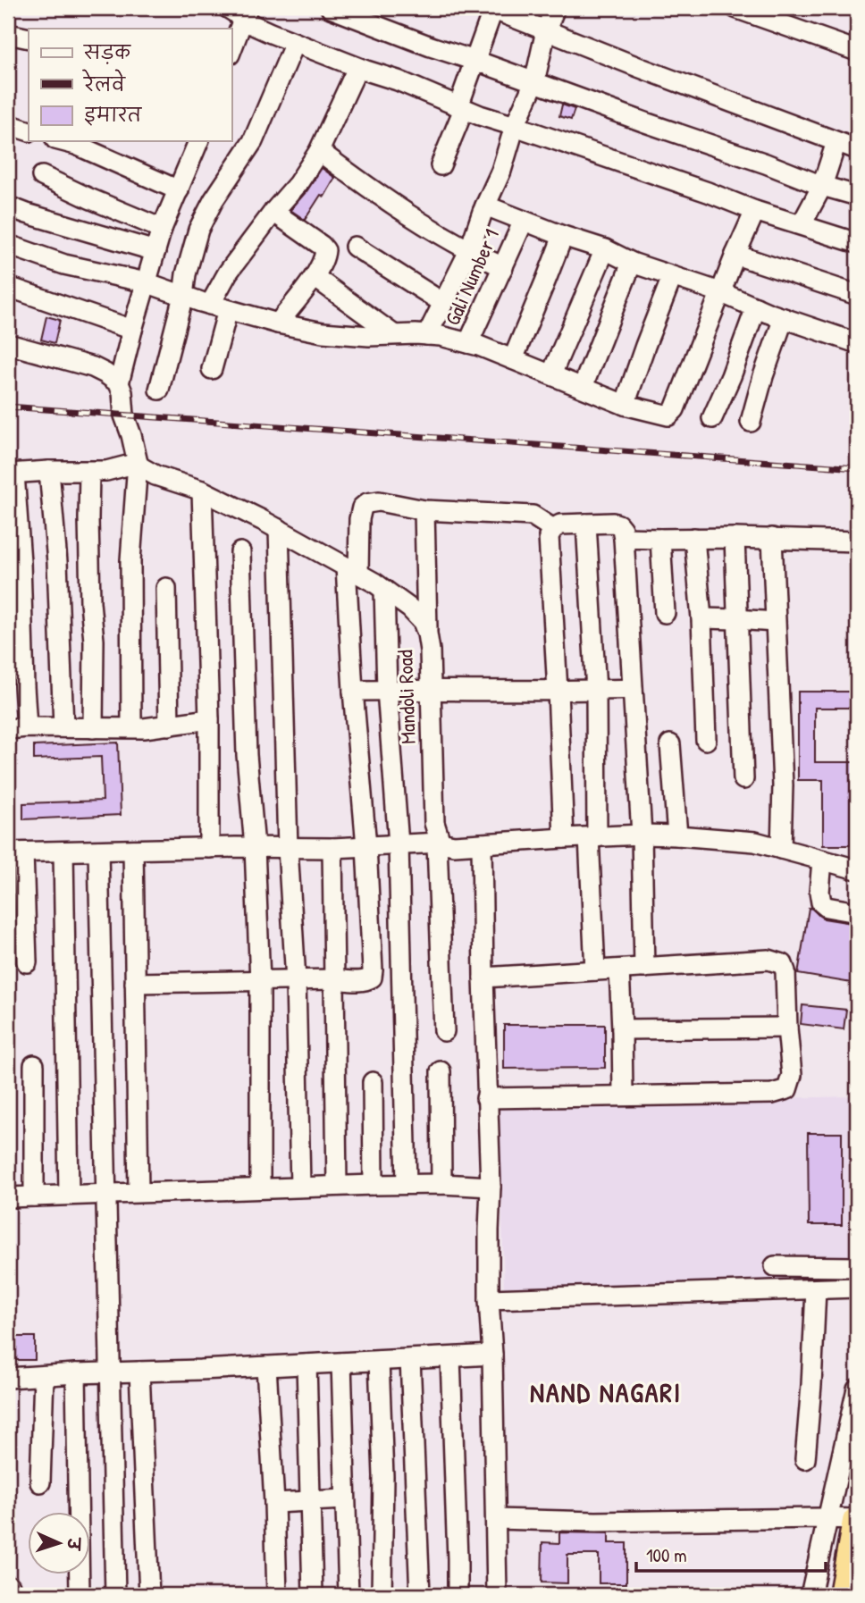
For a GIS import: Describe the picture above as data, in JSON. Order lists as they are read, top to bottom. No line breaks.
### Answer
{"streets":{"street":["Gali Number 1","Mandoli Road"]},"districts":["NAND NAGARI"],"legend":["सड़क","रेलवे","इमारत"],"scale_bar":"100 m","north":"right"}
